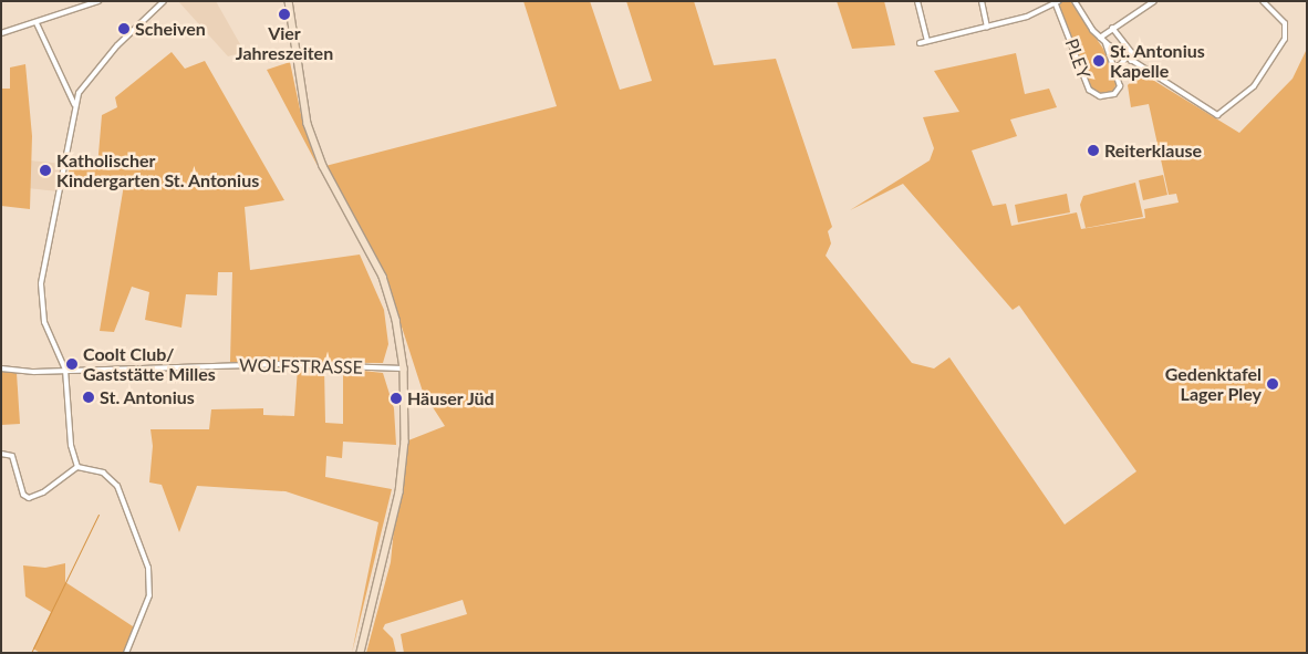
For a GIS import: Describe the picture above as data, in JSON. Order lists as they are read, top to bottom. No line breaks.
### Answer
{"streets":{"street":["PLEY","WOLFSTRASSE"]},"places":["Vier Jahreszeiten","Scheiven","St. Antonius Kapelle","Reiterklause","Katholischer Kindergarten St. Antonius","Coolt Club/ Gaststätte Milles","Gedenktafel Lager Pley","St. Antonius","Häuser Jüd"]}
